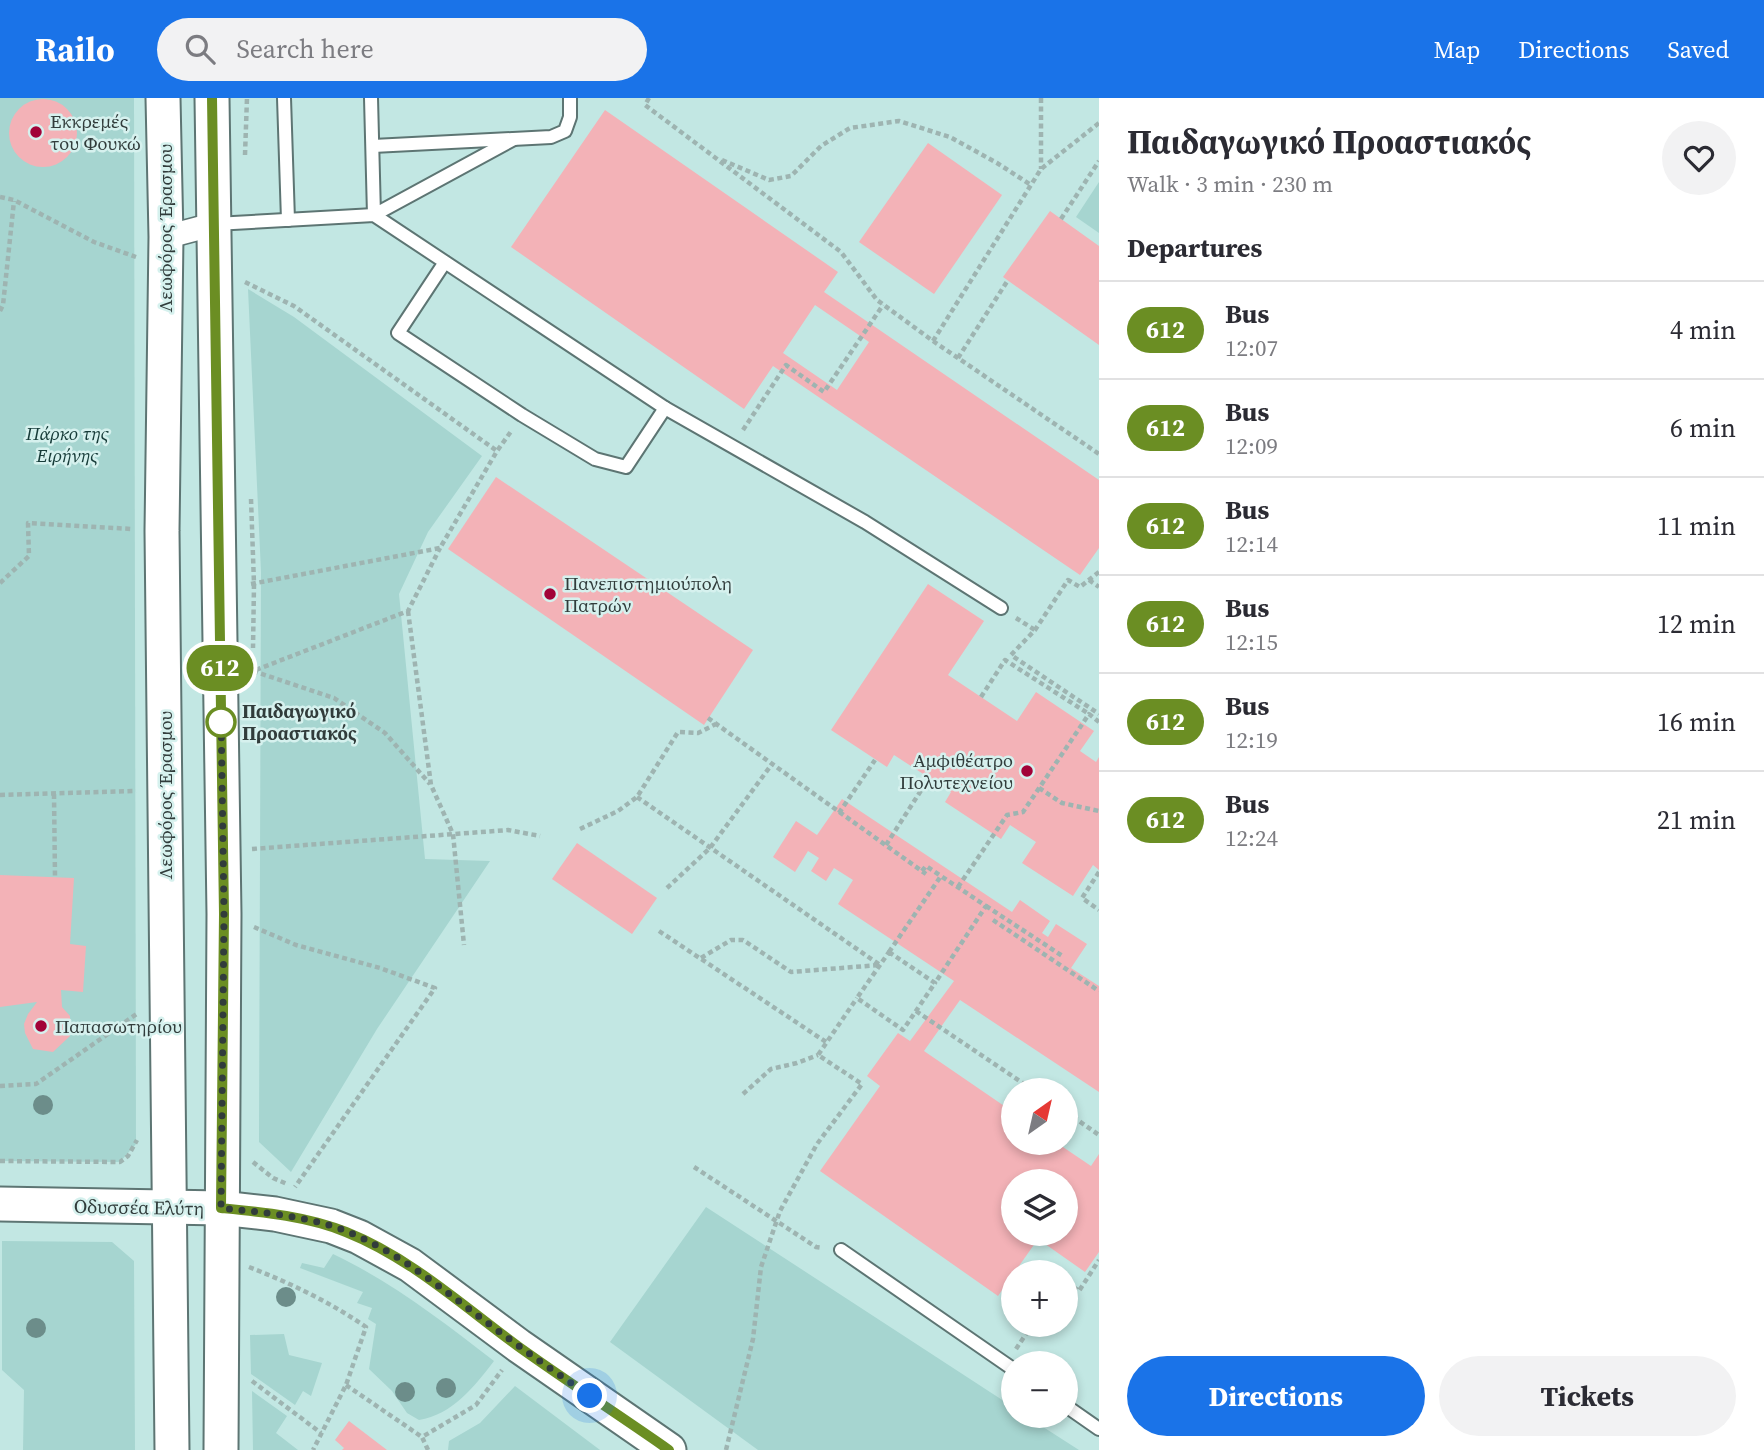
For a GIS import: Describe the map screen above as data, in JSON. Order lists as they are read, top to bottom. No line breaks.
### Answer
{"streets":{"street":["Λεωφόρος Έρασμου","Οδυσσέα Ελύτη"]},"crossings":[["Λεωφόρος Έρασμου","Οδυσσέα Ελύτη"]],"parks":["Πάρκο της Ειρήνης"],"places":["Εκκρεμές του Φουκώ","Πανεπιστημιούπολη Πατρών","Παιδαγωγικό Προαστιακός","Αμφιθέατρο Πολυτεχνείου","Παπασωτηρίου"],"lines":["bus line 612"],"north":"top right","page":{"header":"Railo","search":"Search here","nav":["Map","Directions","Saved"],"on_map":"612","heading":[["Παιδαγωγικό Προαστιακός","Walk · 3 min · 230 m"],"Departures"],"list":[{"mark":"612","name":"Bus","note":"12:07","value":"4 min"},{"mark":"612","name":"Bus","note":"12:09","value":"6 min"},{"mark":"612","name":"Bus","note":"12:14","value":"11 min"},{"mark":"612","name":"Bus","note":"12:15","value":"12 min"},{"mark":"612","name":"Bus","note":"12:19","value":"16 min"},{"mark":"612","name":"Bus","note":"12:24","value":"21 min"}],"map_buttons":["+","−"],"buttons":["Directions","Tickets"]}}
